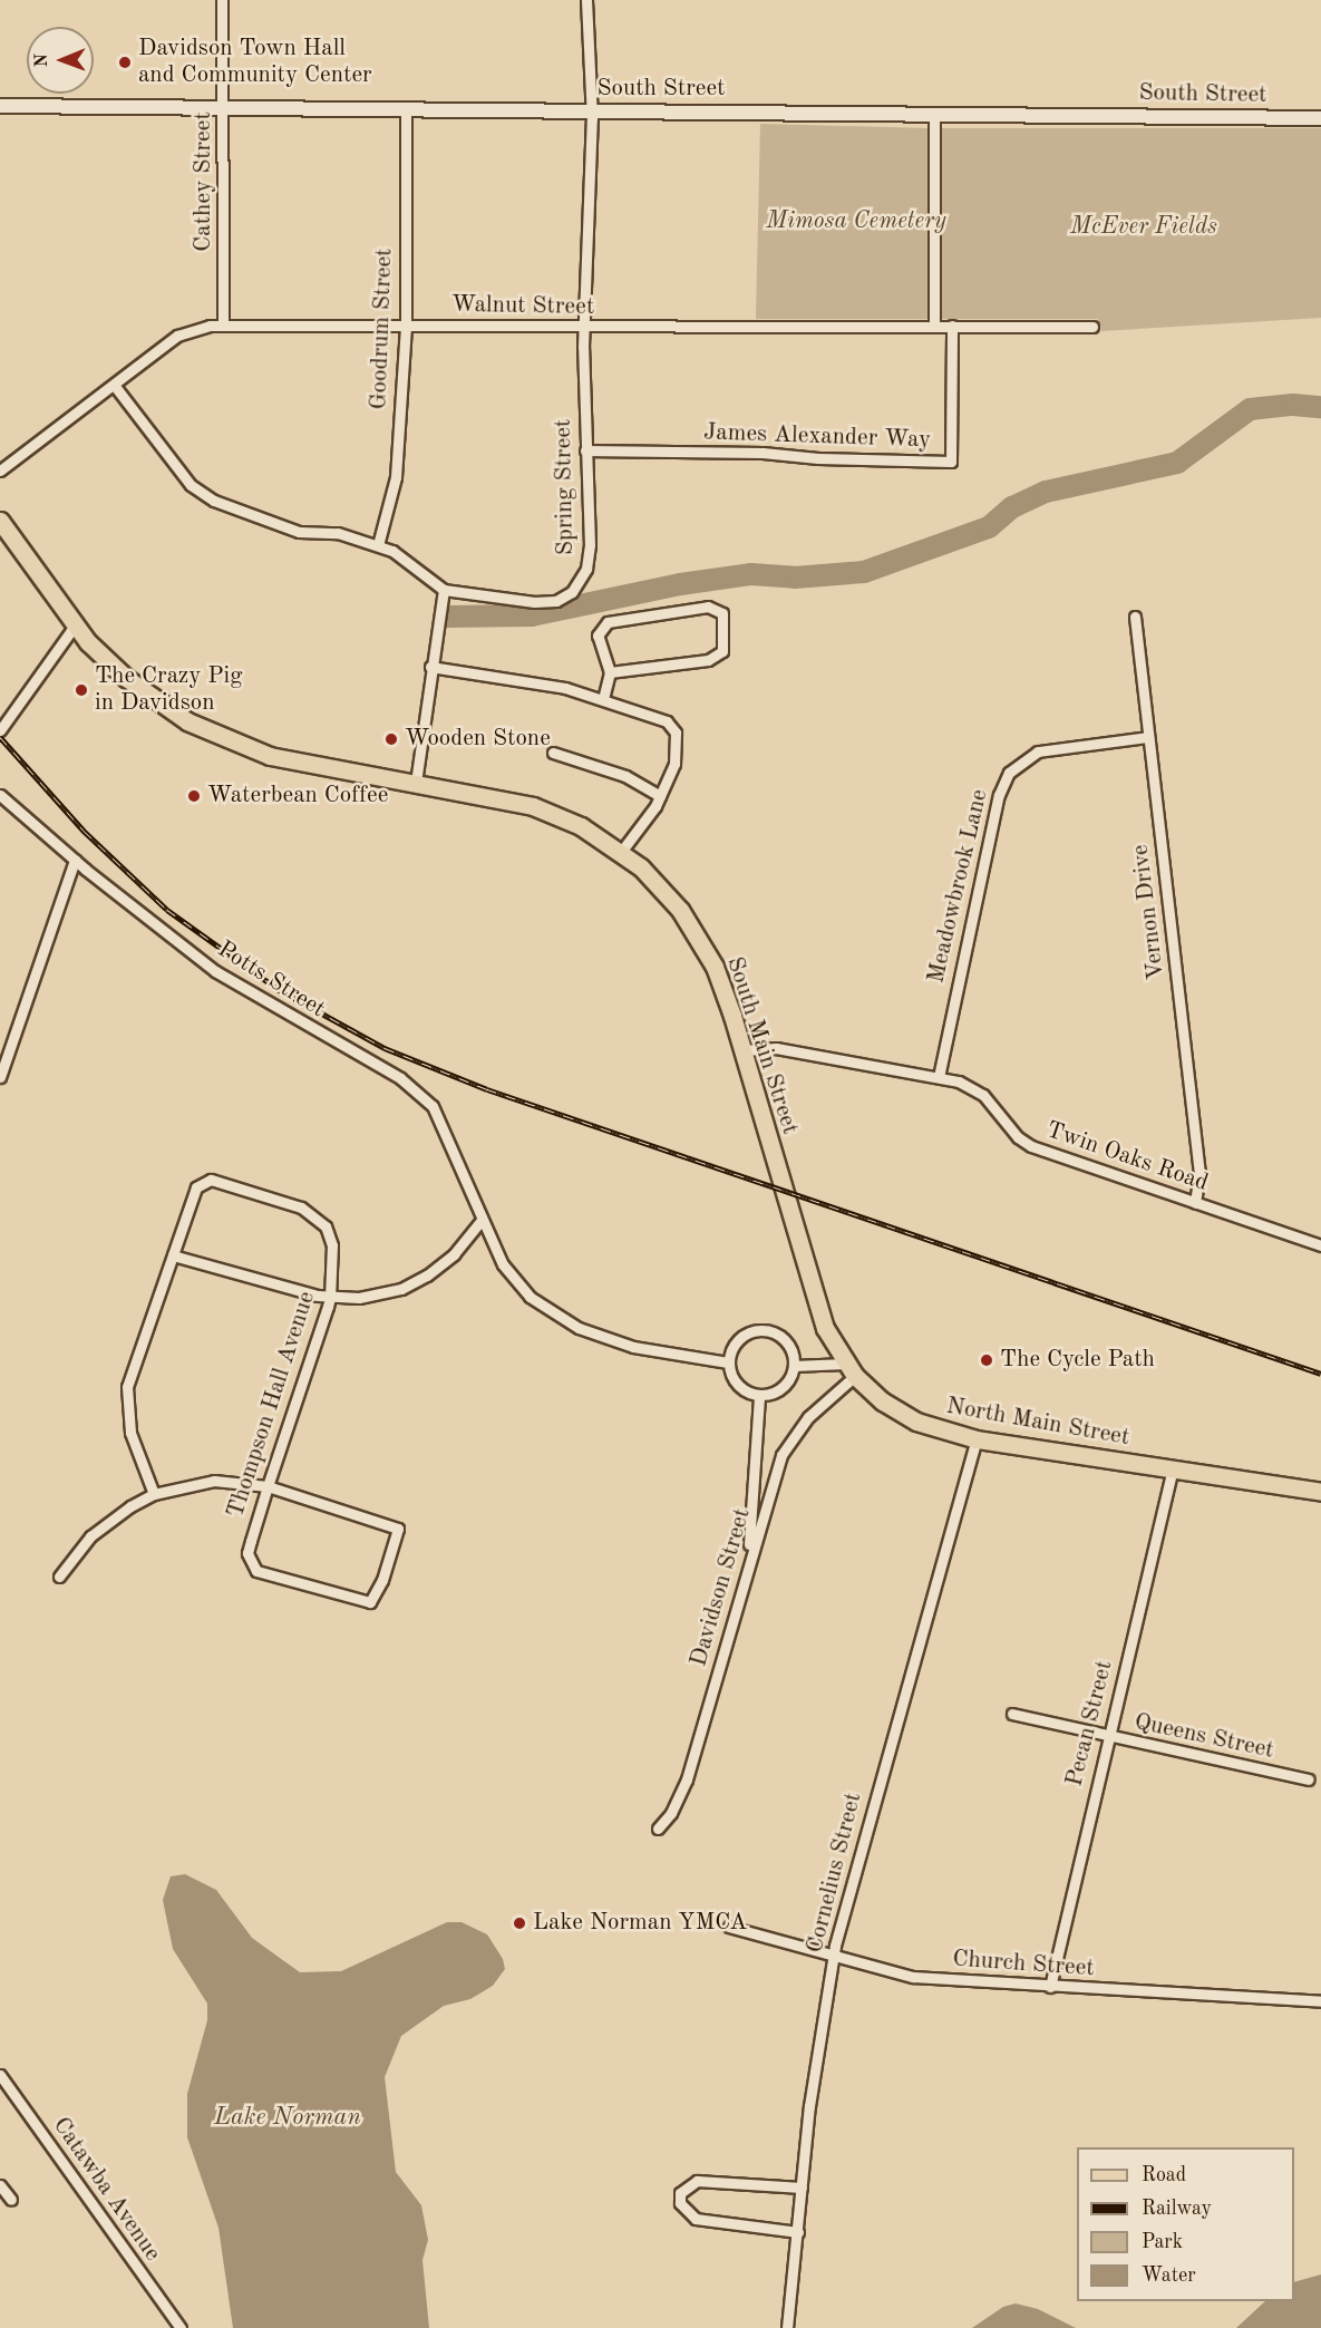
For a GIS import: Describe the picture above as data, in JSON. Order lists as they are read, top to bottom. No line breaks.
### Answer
{"streets":{"main road":["South Main Street","North Main Street"],"street":["South Street","Cathey Street","Walnut Street","Goodrum Street","James Alexander Way","Spring Street","Meadowbrook Lane","Vernon Drive","Potts Street","Twin Oaks Road","Thompson Hall Avenue","Davidson Street","Pecan Street","Queens Street","Cornelius Street","Church Street","Catawba Avenue"]},"crossings":[["South Street","Cathey Street"],["South Street","Goodrum Street"],["South Street","Spring Street"],["Cathey Street","Walnut Street"],["Walnut Street","Goodrum Street"],["Walnut Street","James Alexander Way"],["Walnut Street","Spring Street"],["Goodrum Street","Spring Street"],["James Alexander Way","Spring Street"],["Meadowbrook Lane","Vernon Drive"],["Meadowbrook Lane","Twin Oaks Road"],["Vernon Drive","Twin Oaks Road"],["South Main Street","Twin Oaks Road"],["South Main Street","North Main Street"],["North Main Street","Davidson Street"],["North Main Street","Pecan Street"],["North Main Street","Cornelius Street"],["Pecan Street","Queens Street"],["Pecan Street","Church Street"],["Cornelius Street","Church Street"]],"water":["Lake Norman"],"parks":["Mimosa Cemetery","McEver Fields"],"places":["Davidson Town Hall and Community Center","The Crazy Pig in Davidson","Wooden Stone","Waterbean Coffee","The Cycle Path","Lake Norman YMCA"],"legend":["Road","Railway","Park","Water"],"north":"left"}
